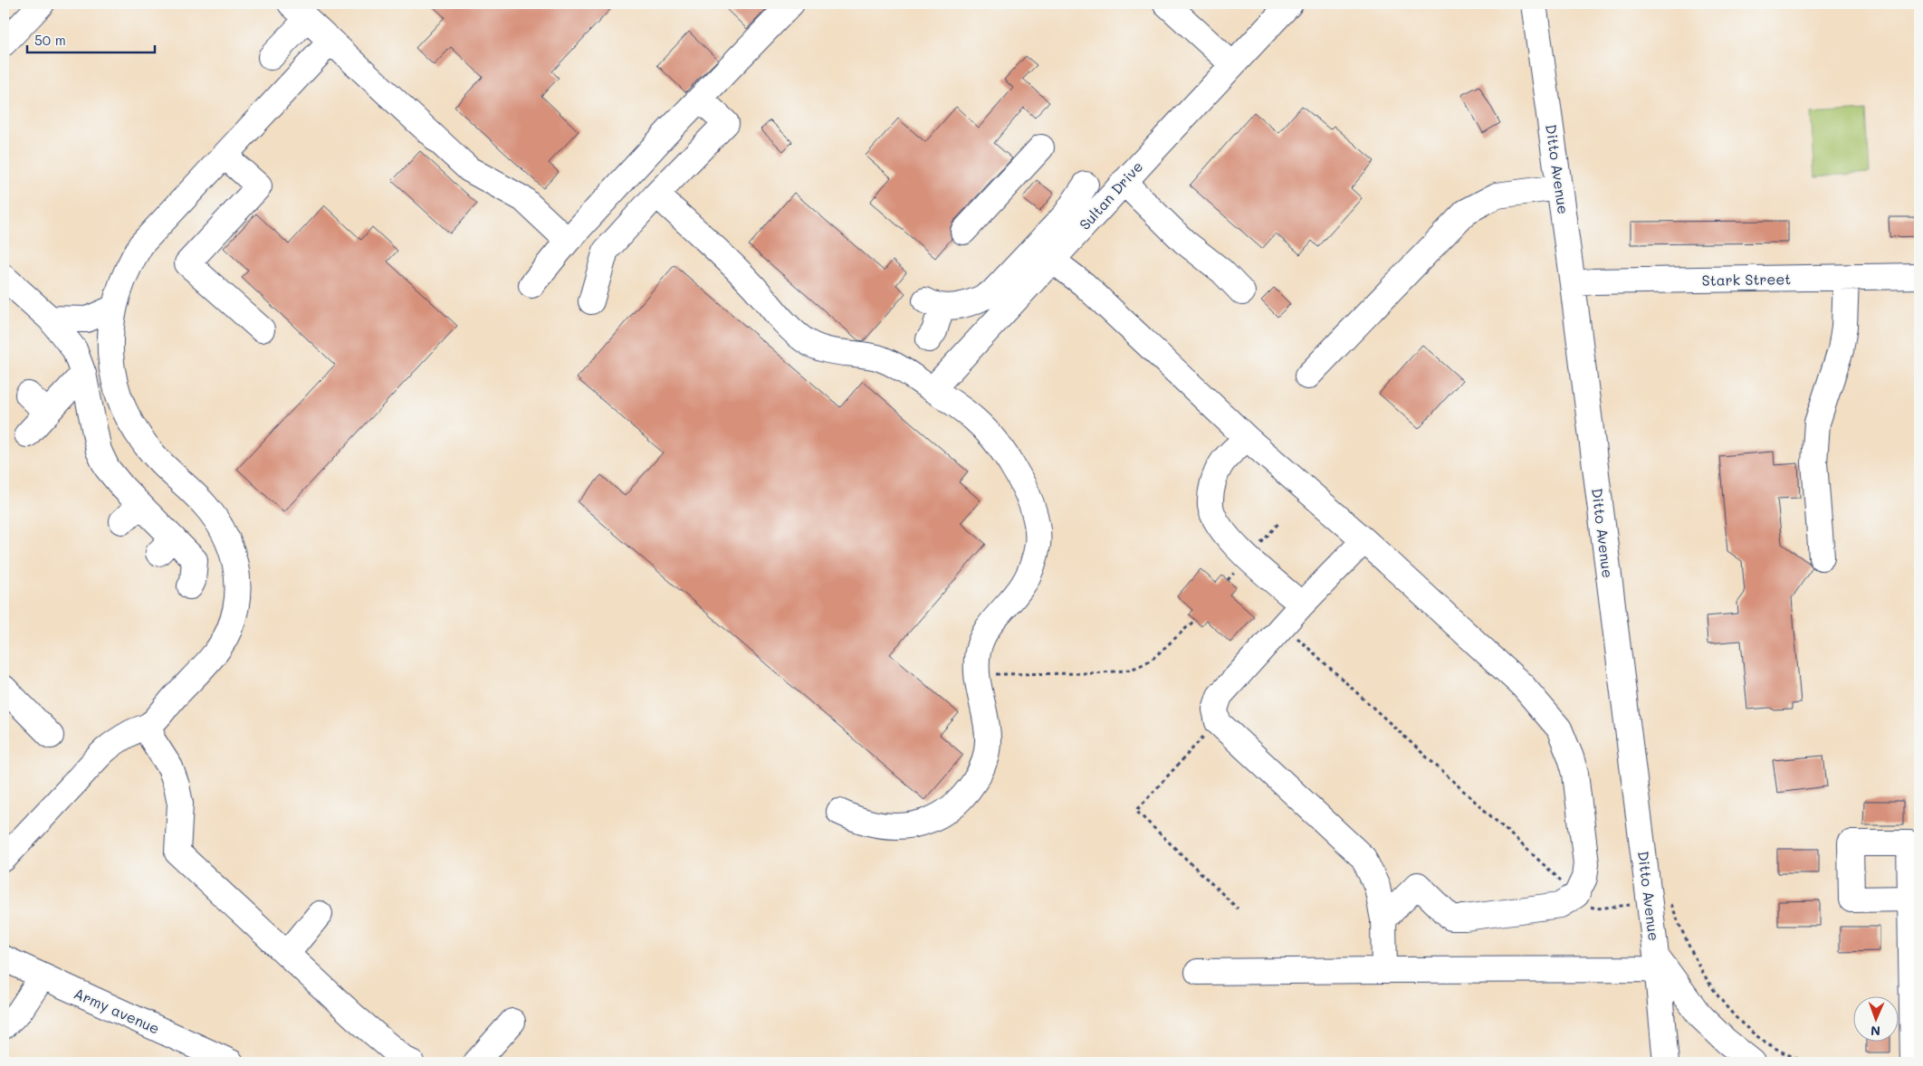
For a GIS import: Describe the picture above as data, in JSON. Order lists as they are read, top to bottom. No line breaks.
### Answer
{"streets":{"street":["Ditto Avenue","Sultan Drive","Stark Street","Army avenue"]},"crossings":[["Ditto Avenue","Stark Street"]],"scale_bar":"50 m","north":"bottom"}
